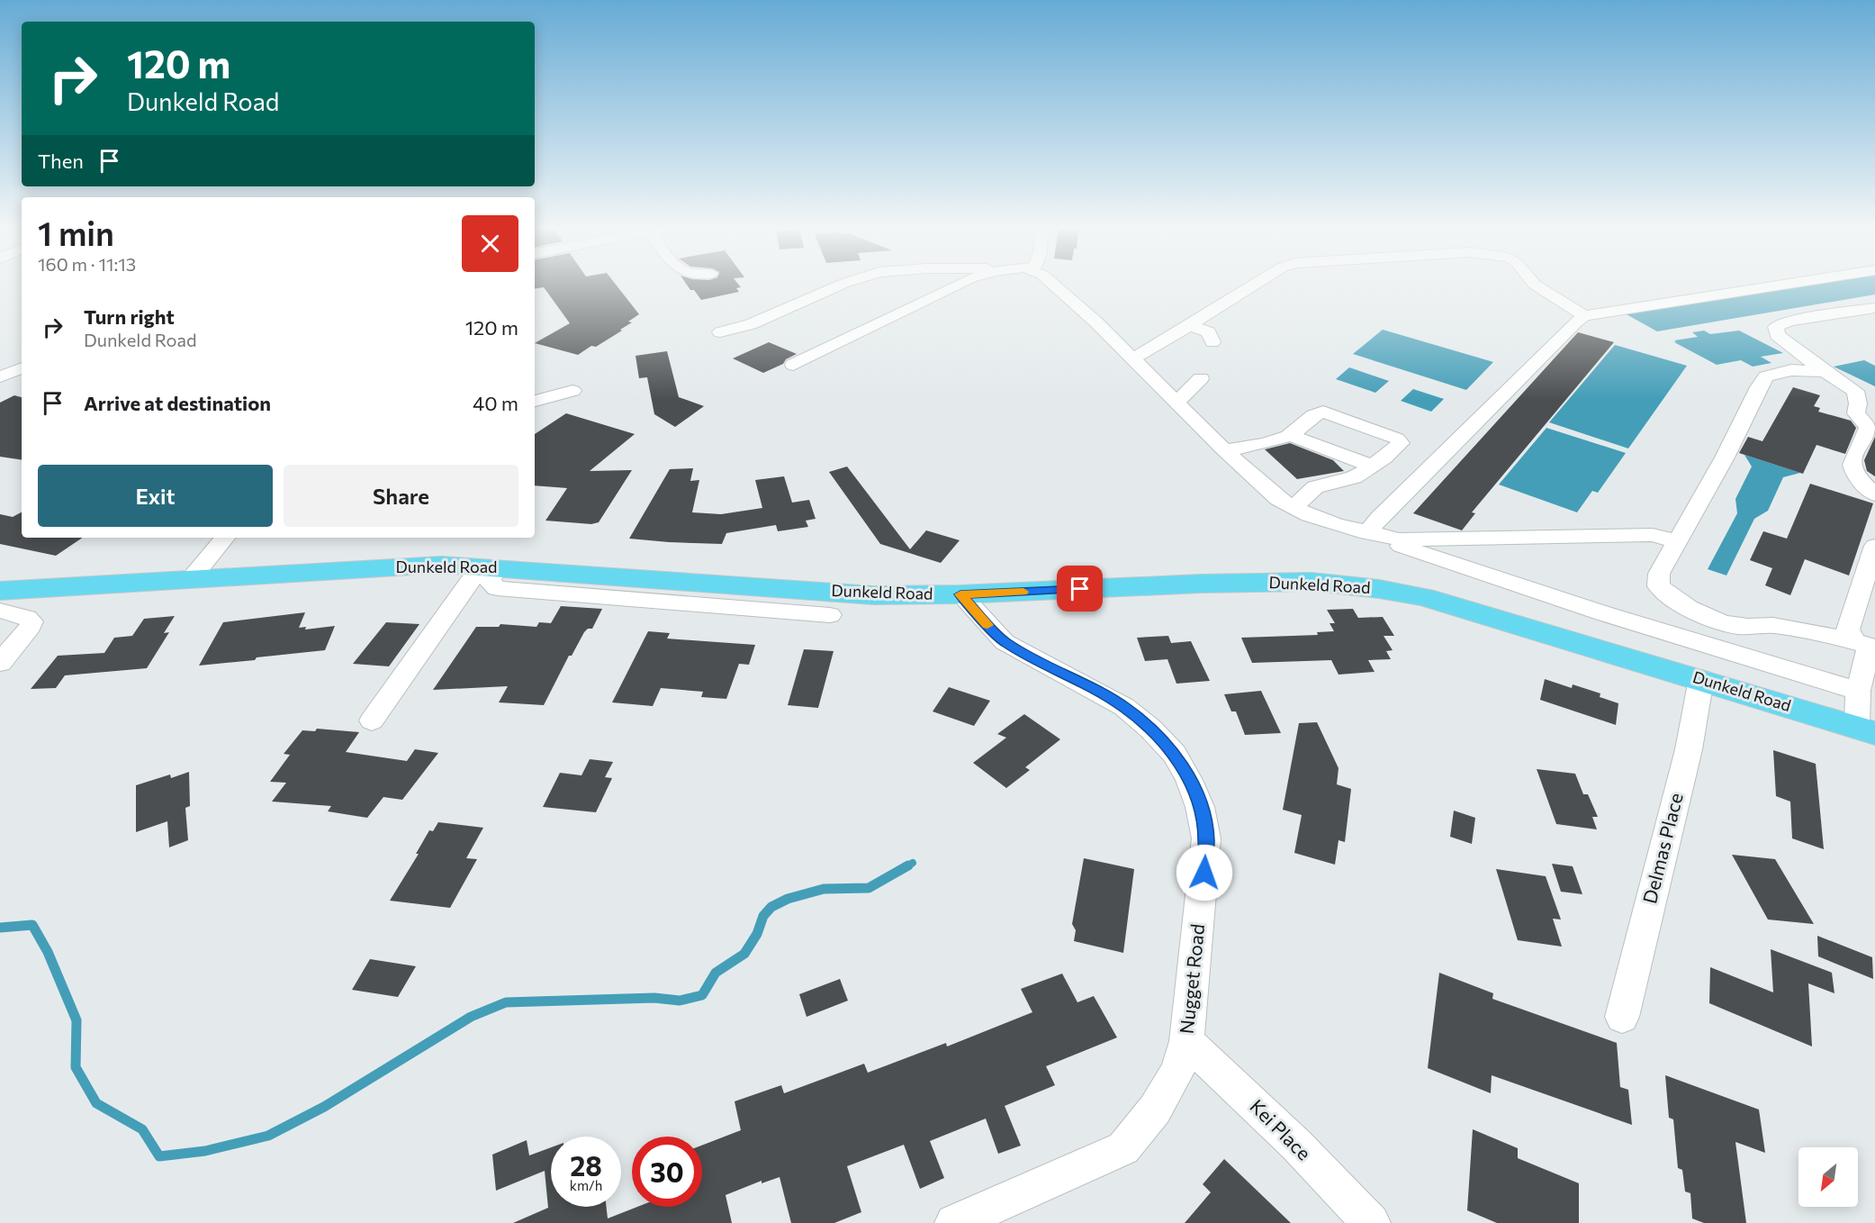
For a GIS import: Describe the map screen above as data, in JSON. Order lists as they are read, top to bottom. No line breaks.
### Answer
{"streets":{"main road":["Dunkeld Road"],"street":["Delmas Place","Nugget Road","Kei Place"]},"crossings":[["Dunkeld Road","Delmas Place"],["Dunkeld Road","Nugget Road"],["Nugget Road","Kei Place"]],"north":"bottom left","page":{"turn":["120 m","Dunkeld Road"],"then":"Then","heading":["1 min","160 m · 11:13"],"list":[{"name":"Turn right","note":"Dunkeld Road","value":"120 m"},{"name":"Arrive at destination","value":"40 m"}],"buttons":["Exit","Share"],"speed":"28 km/h","limit":"30"}}
